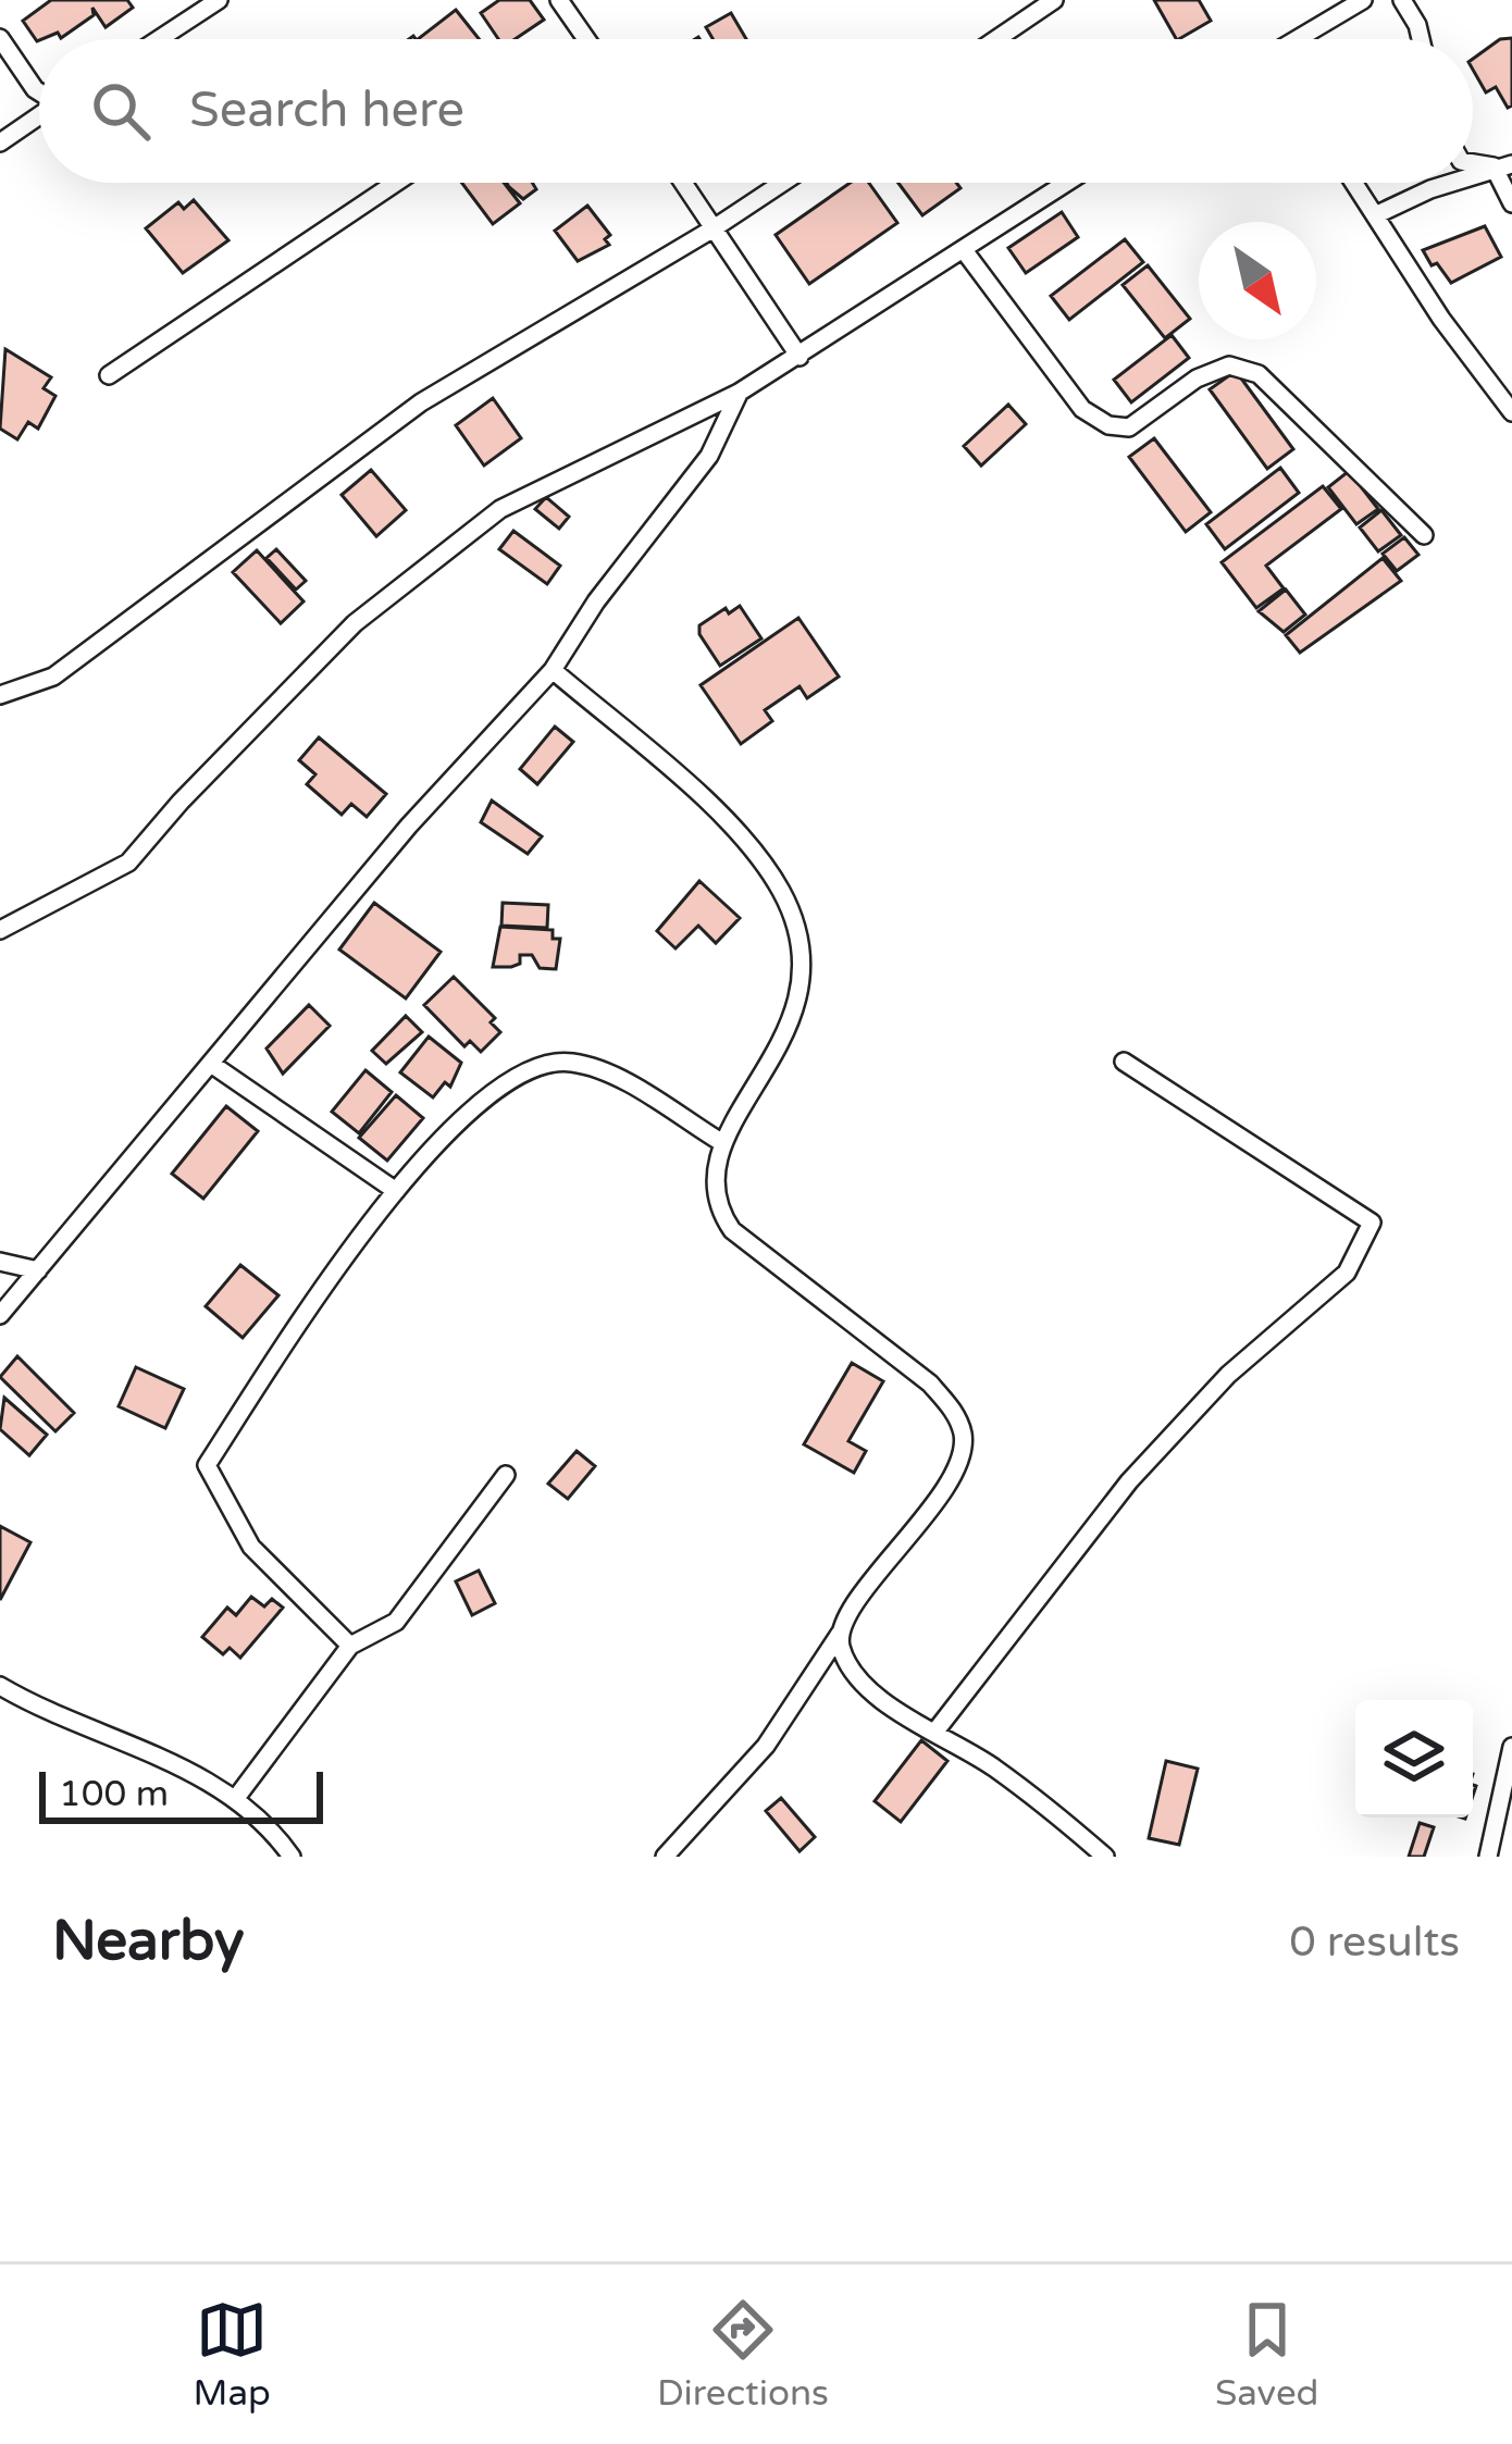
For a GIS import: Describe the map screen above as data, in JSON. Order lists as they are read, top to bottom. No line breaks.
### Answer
{"scale_bar":"100 m","north":"bottom right","page":{"search":"Search here","scale":"100 m","heading":["Nearby","0 results"],"nav":["Map","Directions","Saved"]}}
